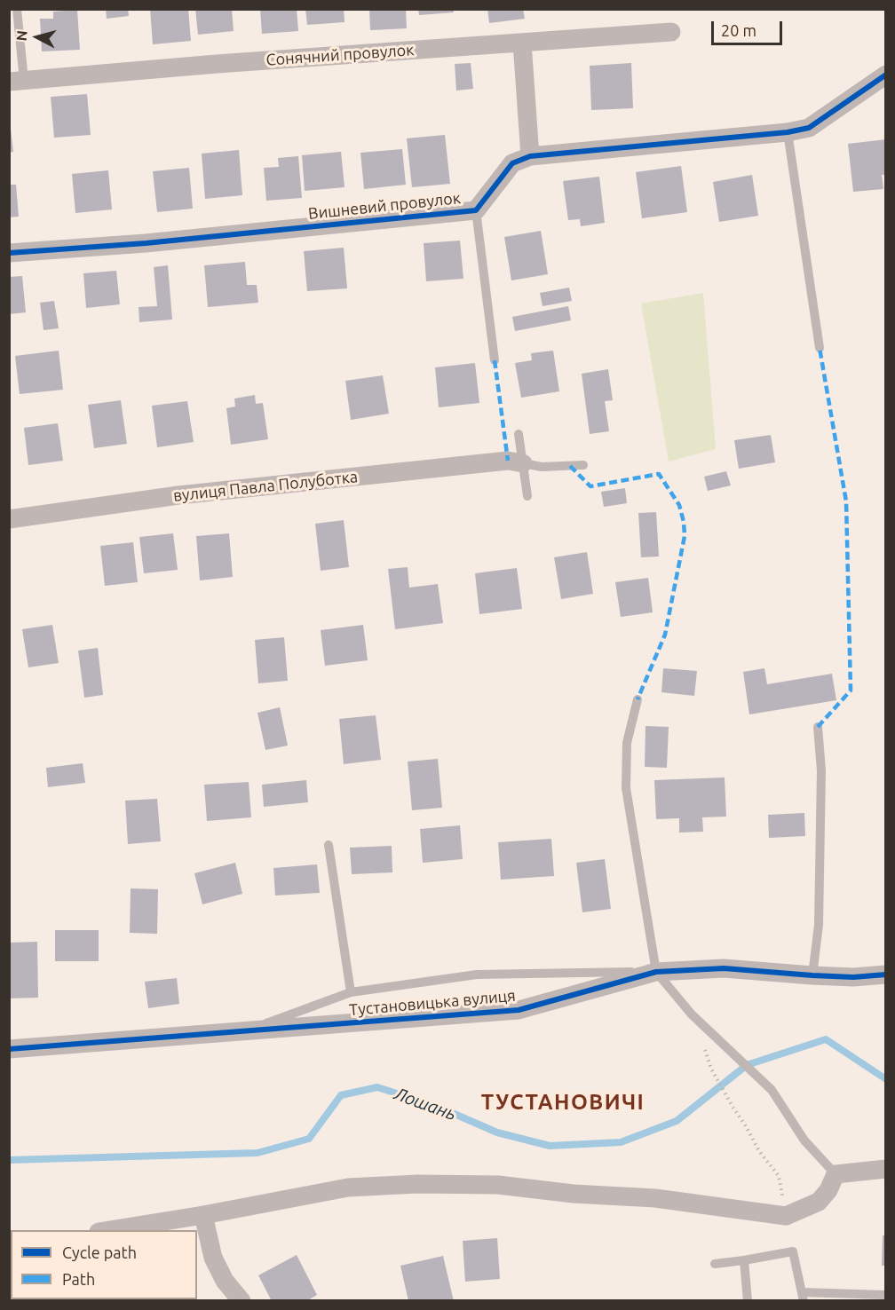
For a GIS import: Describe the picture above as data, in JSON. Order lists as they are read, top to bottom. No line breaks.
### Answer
{"streets":{"street":["Сонячний провулок","Вишневий провулок","вулиця Павла Полуботка","Тустановицька вулиця"]},"districts":["ТУСТАНОВИЧІ"],"water":["Лошань"],"legend":["Cycle path","Path"],"scale_bar":"20 m","north":"left"}
